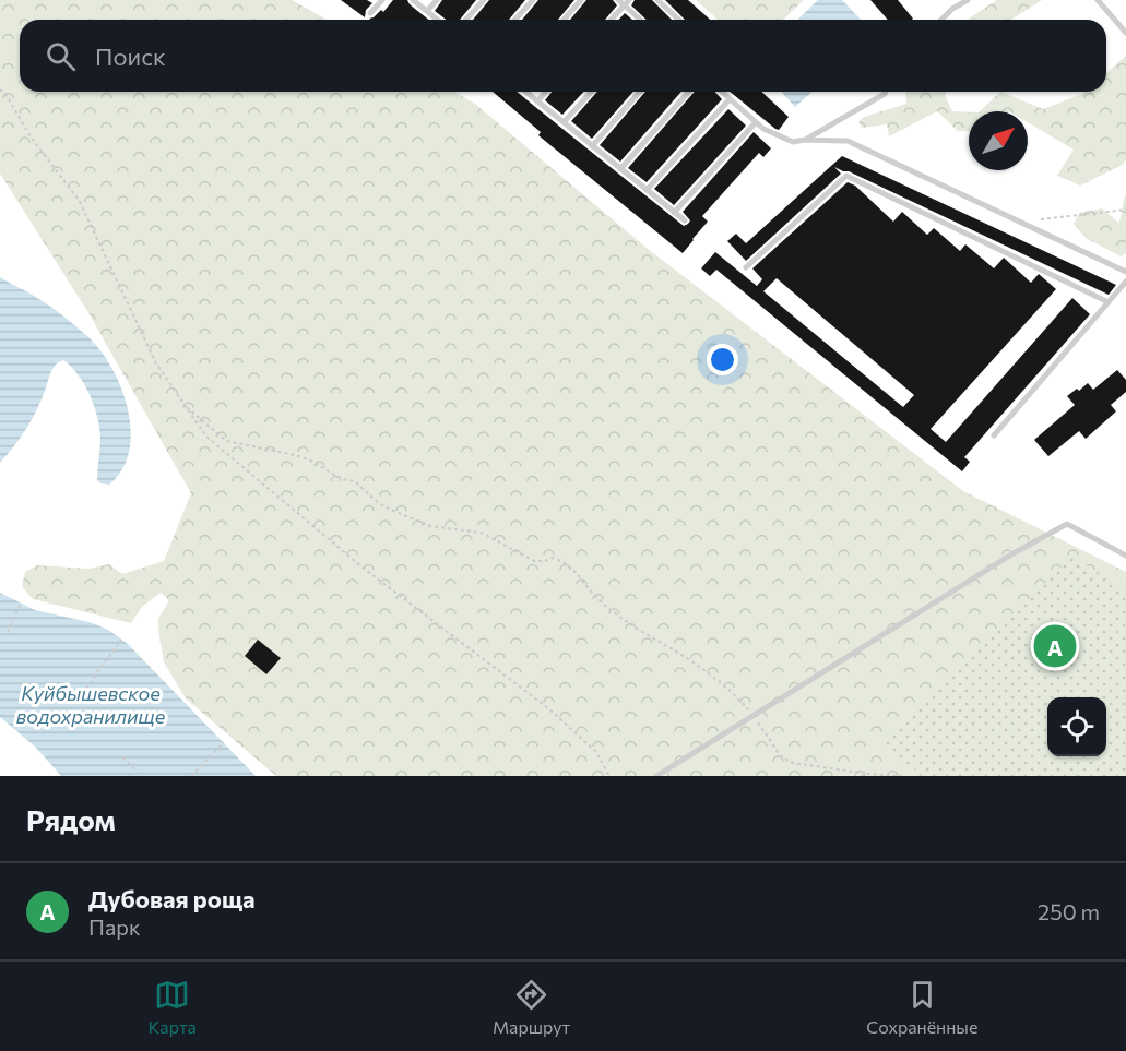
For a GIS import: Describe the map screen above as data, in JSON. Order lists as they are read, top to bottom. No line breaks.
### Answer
{"water":["Куйбышевское водохранилище"],"north":"top right","page":{"search":"Поиск","pins":"A","heading":"Рядом","list":[{"mark":"A","name":"Дубовая роща","note":"Парк","value":"250 m"}],"nav":["Карта","Маршрут","Сохранённые"]}}
